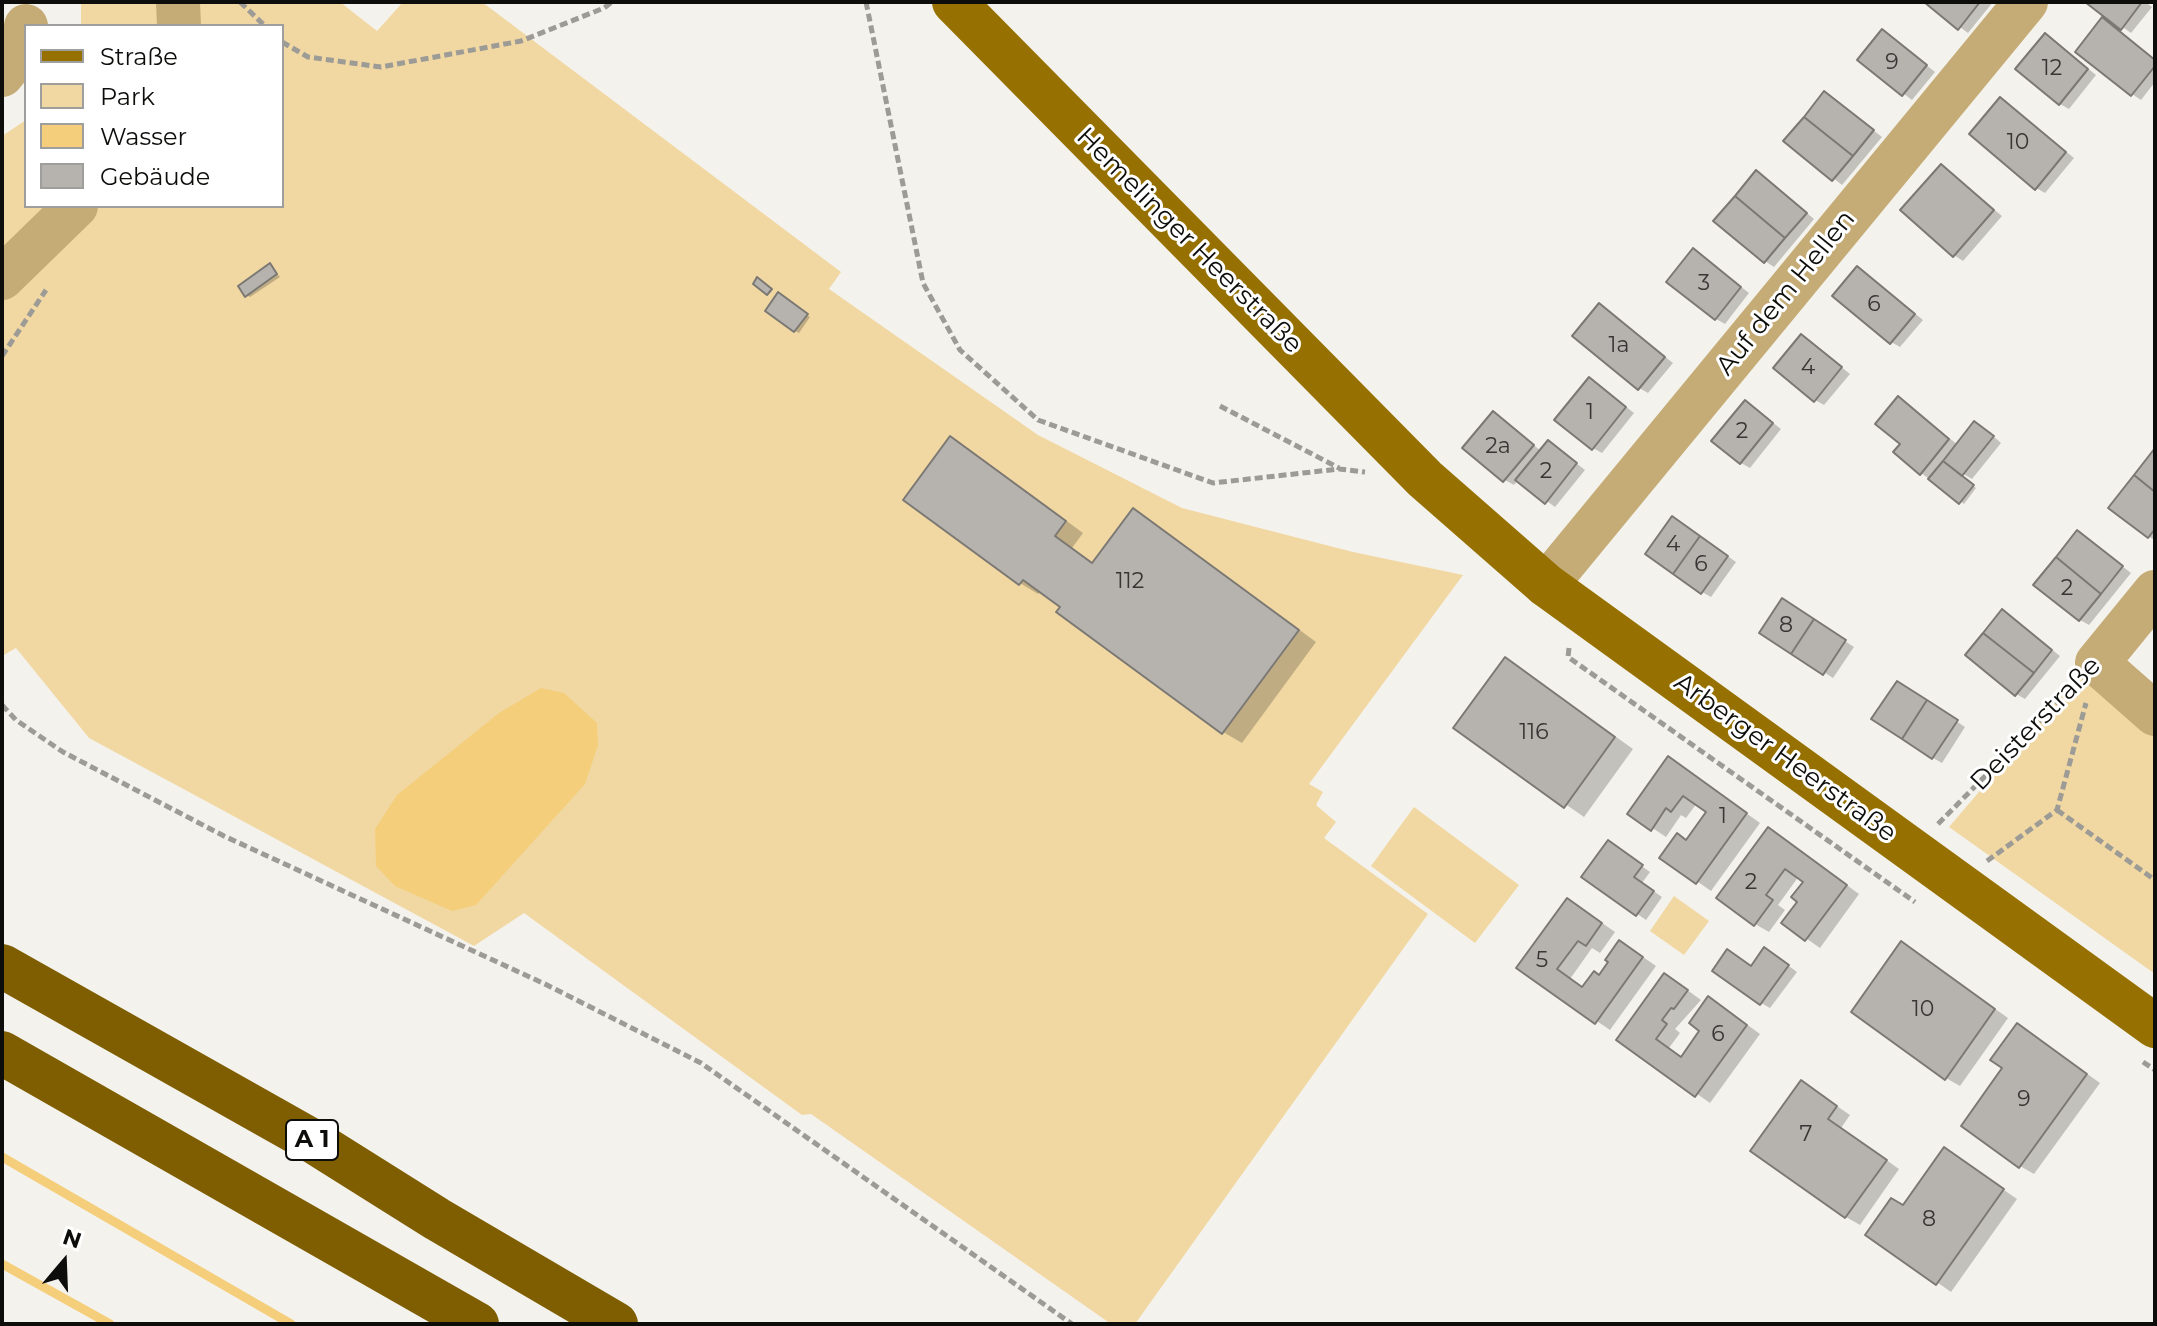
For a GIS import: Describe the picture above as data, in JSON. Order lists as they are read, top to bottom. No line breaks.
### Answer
{"streets":{"highway":["A 1"],"main road":["Hemelinger Heerstraße","Arberger Heerstraße"],"street":["Auf dem Hellen","Deisterstraße"]},"crossings":[["Hemelinger Heerstraße","Arberger Heerstraße"],["Auf dem Hellen","Arberger Heerstraße"],["Deisterstraße","Arberger Heerstraße"]],"house_numbers":["9","12","10","3","6","1a","4","1","2","2a","2","4","6","112","2","8","116","1","2","5","10","6","9","7","8"],"legend":["Straße","Park","Wasser","Gebäude"],"north":"top"}
